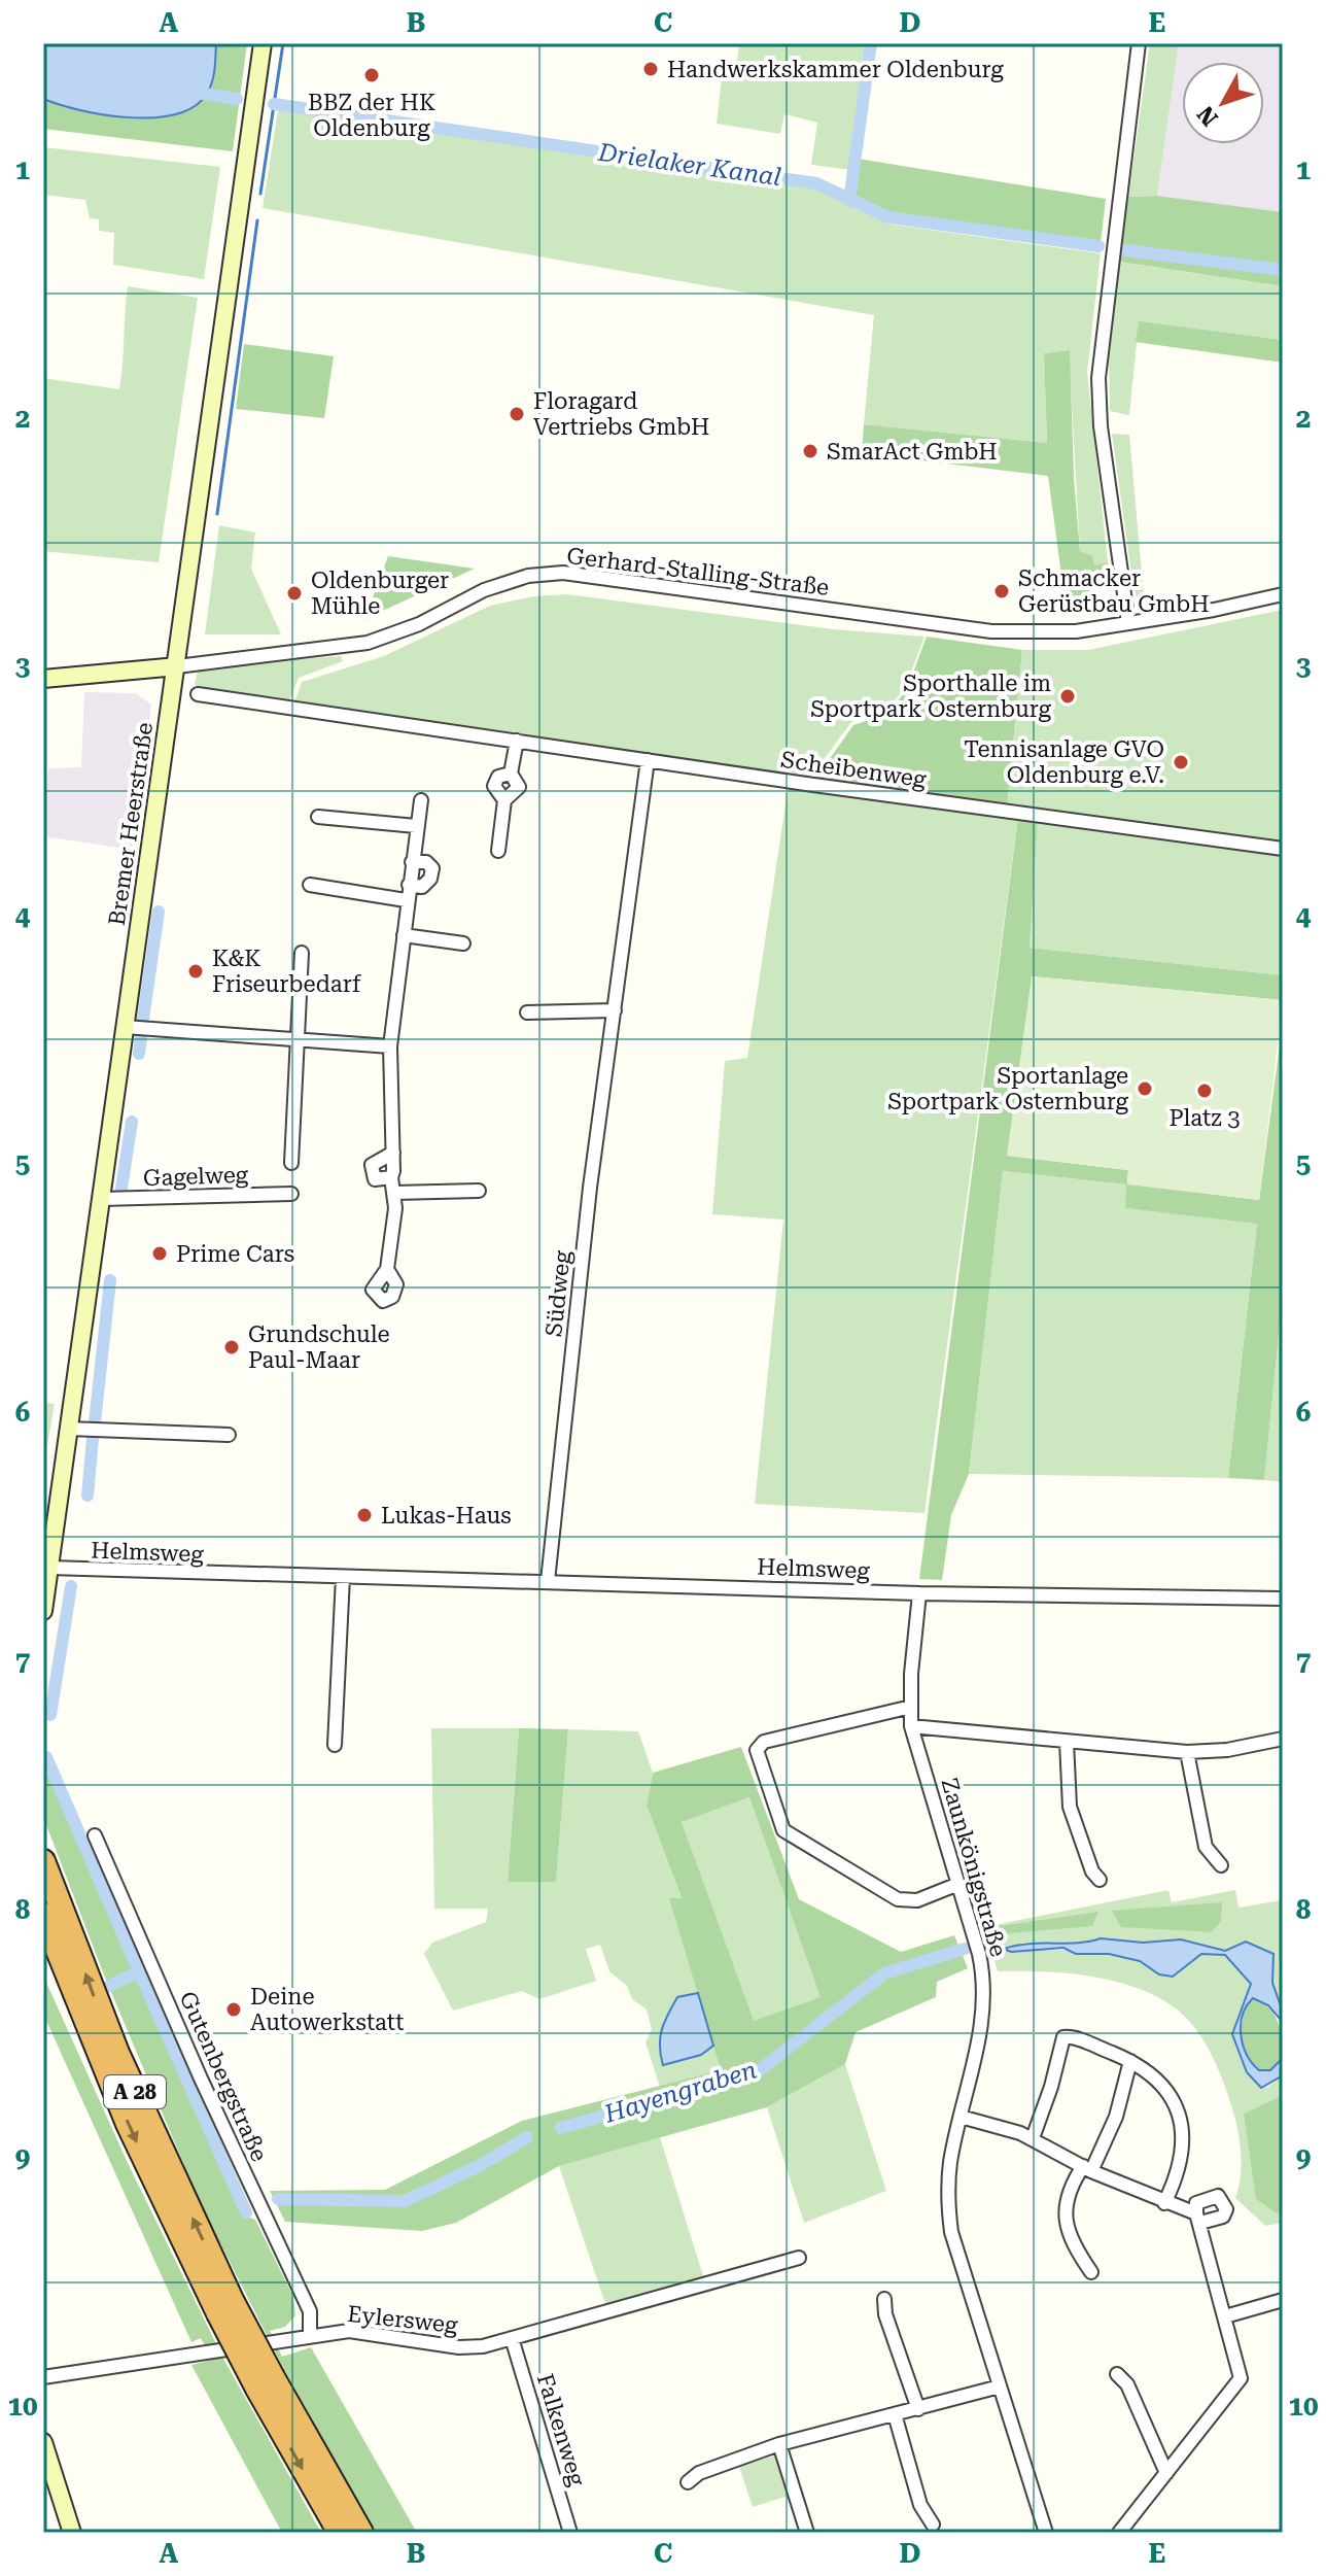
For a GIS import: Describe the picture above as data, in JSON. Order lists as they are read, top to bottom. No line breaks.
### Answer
{"streets":{"highway":["A 28"],"street":["Gerhard-Stalling-Straße","Scheibenweg","Bremer Heerstraße","Gagelweg","Südweg","Helmsweg","Zaunkönigstraße","Gutenbergstraße","Eylersweg","Falkenweg"]},"crossings":[["Gerhard-Stalling-Straße","Bremer Heerstraße"],["Scheibenweg","Südweg"],["Bremer Heerstraße","Gagelweg"],["Bremer Heerstraße","Helmsweg"],["Südweg","Helmsweg"],["Helmsweg","Zaunkönigstraße"],["Gutenbergstraße","Eylersweg"],["Eylersweg","Falkenweg"]],"water":["Drielaker Kanal","Hayengraben"],"places":["Handwerkskammer Oldenburg","BBZ der HK Oldenburg","Floragard Vertriebs GmbH","SmarAct GmbH","Schmacker Gerüstbau GmbH","Oldenburger Mühle","Sporthalle im Sportpark Osternburg","Tennisanlage GVO Oldenburg e.V.","K&K Friseurbedarf","Sportanlage Sportpark Osternburg","Platz 3","Prime Cars","Grundschule Paul-Maar","Lukas-Haus","Deine Autowerkstatt"],"north":"bottom left","grid":{"columns":["A","B","C","D","E"],"rows":["1","2","3","4","5","6","7","8","9","10"]}}
